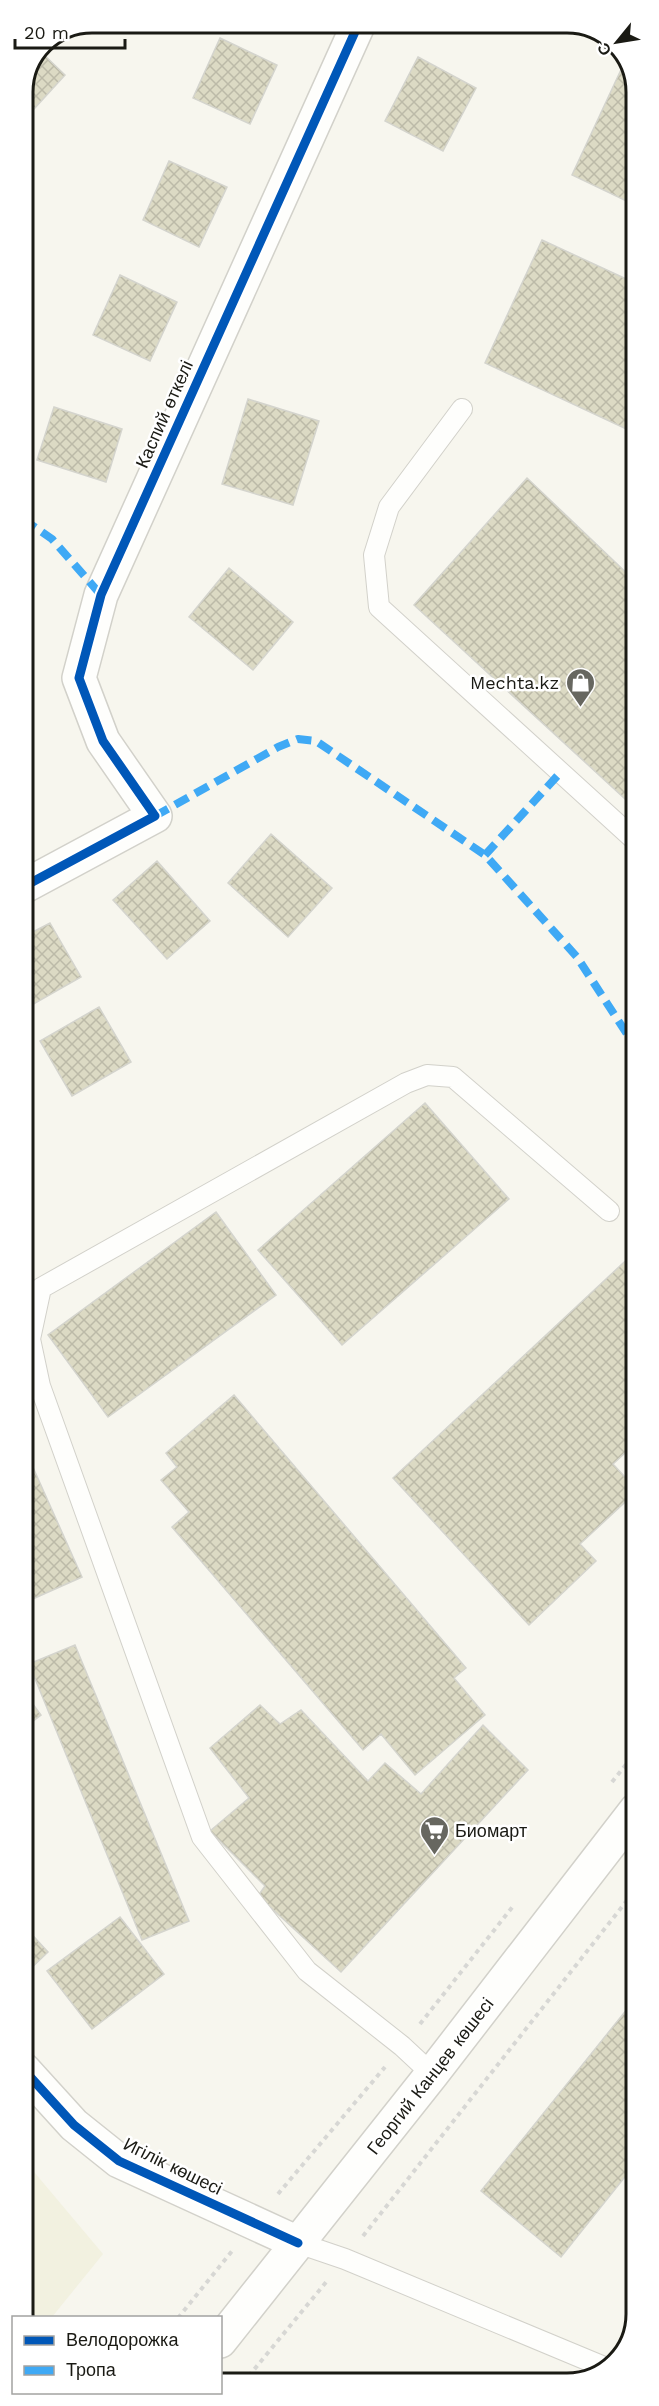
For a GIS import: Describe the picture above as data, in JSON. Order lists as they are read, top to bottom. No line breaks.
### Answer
{"streets":{"street":["Каспий өткелі","Георгий Канцев көшесі","Игілік көшесі"]},"crossings":[["Георгий Канцев көшесі","Игілік көшесі"]],"places":{"shop":["Mechta.kz"],"supermarket":["Биомарт"]},"legend":["Велодорожка","Тропа"],"scale_bar":"20 m","north":"bottom left"}
